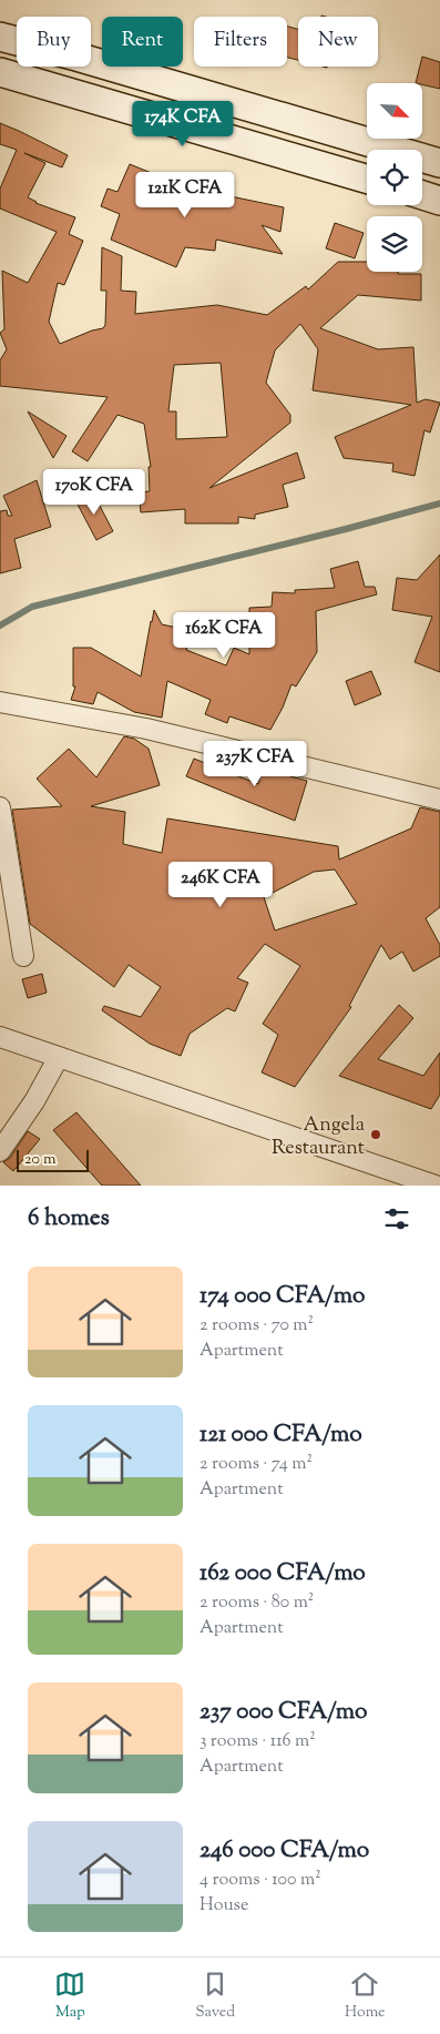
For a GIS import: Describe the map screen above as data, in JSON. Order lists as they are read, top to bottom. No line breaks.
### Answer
{"places":["Angela Restaurant"],"scale_bar":"20 m","north":"bottom right","page":{"chip":["Buy","Rent","Filters","New"],"price":["174K CFA","121K CFA","170K CFA","162K CFA","237K CFA","246K CFA"],"scale":"20 m","heading":"6 homes","list":[{"name":"174 000 CFA/mo","note":"2 rooms · 70 m² · Apartment"},{"name":"121 000 CFA/mo","note":"2 rooms · 74 m² · Apartment"},{"name":"162 000 CFA/mo","note":"2 rooms · 80 m² · Apartment"},{"name":"237 000 CFA/mo","note":"3 rooms · 116 m² · Apartment"},{"name":"246 000 CFA/mo","note":"4 rooms · 100 m² · House"}],"tabs":["Map","Saved","Home"]}}
